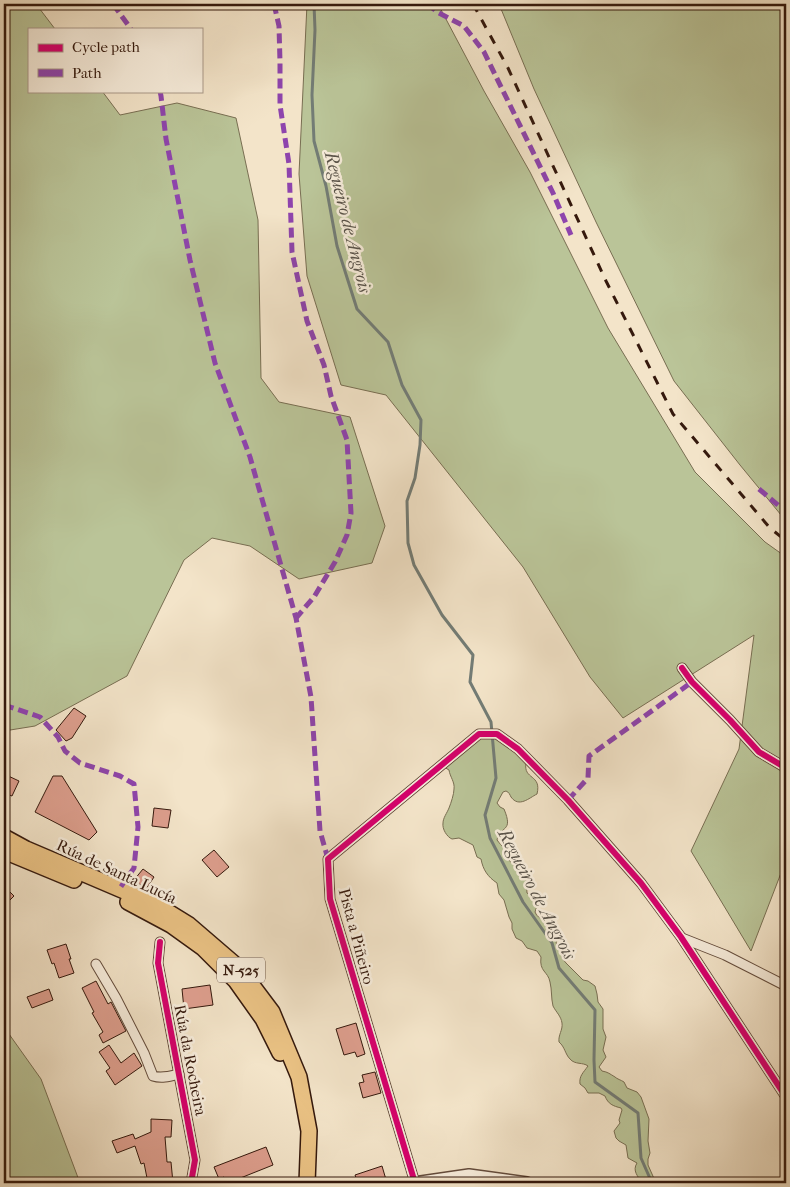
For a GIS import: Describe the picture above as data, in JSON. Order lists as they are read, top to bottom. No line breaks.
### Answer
{"streets":{"highway":["Rúa de Santa Lucía","N-525"],"street":["Pista a Piñeiro","Rúa da Rocheira"]},"water":["Regueiro de Angrois"],"legend":["Cycle path","Path"]}
